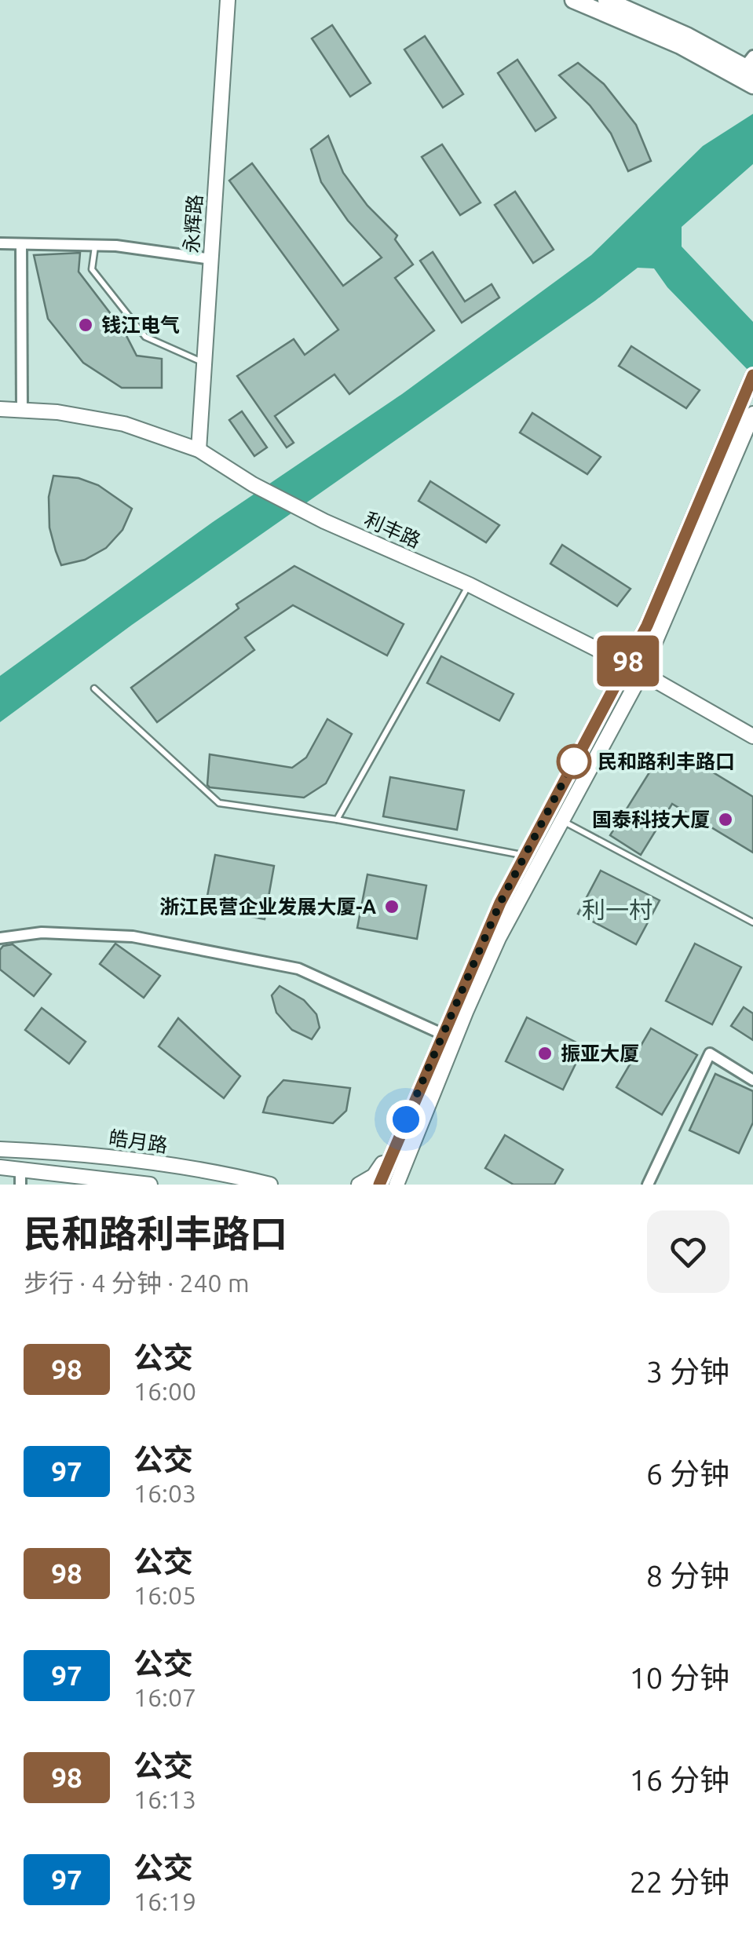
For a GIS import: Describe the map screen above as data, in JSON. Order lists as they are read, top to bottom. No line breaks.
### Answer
{"streets":{"main road":["永辉路","利丰路","皓月路"]},"crossings":[["永辉路","利丰路"]],"districts":["利一村"],"places":["钱江电气","民和路利丰路口","国泰科技大厦","浙江民营企业发展大厦-A","振亚大厦"],"lines":["bus line 98"],"page":{"on_map":"98","heading":["民和路利丰路口","步行 · 4 分钟 · 240 m"],"list":[{"mark":"98","name":"公交","note":"16:00","value":"3 分钟"},{"mark":"97","name":"公交","note":"16:03","value":"6 分钟"},{"mark":"98","name":"公交","note":"16:05","value":"8 分钟"},{"mark":"97","name":"公交","note":"16:07","value":"10 分钟"},{"mark":"98","name":"公交","note":"16:13","value":"16 分钟"},{"mark":"97","name":"公交","note":"16:19","value":"22 分钟"}]}}
